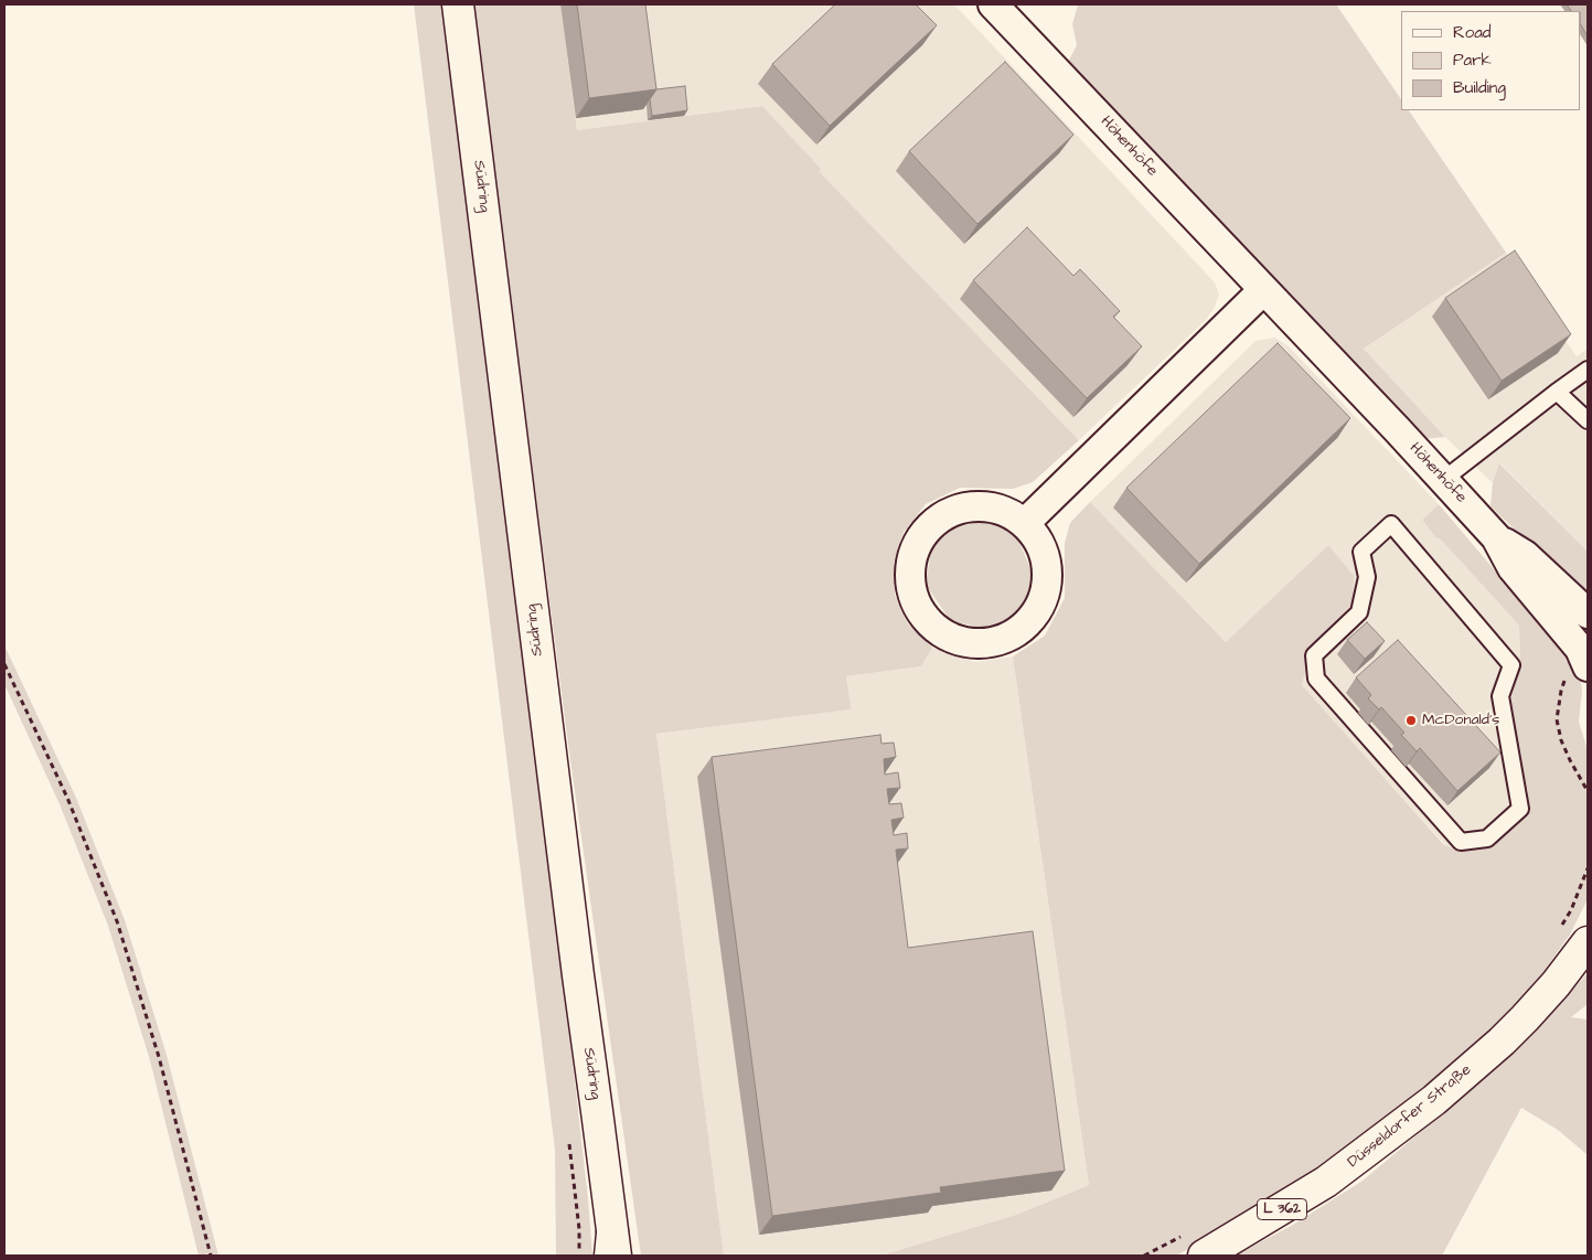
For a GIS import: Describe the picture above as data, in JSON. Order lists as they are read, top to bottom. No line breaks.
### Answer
{"streets":{"main road":["Südring","Düsseldorfer Straße","L 362"],"street":["Höhenhöfe"]},"places":["McDonald's"],"legend":["Road","Park","Building"]}
